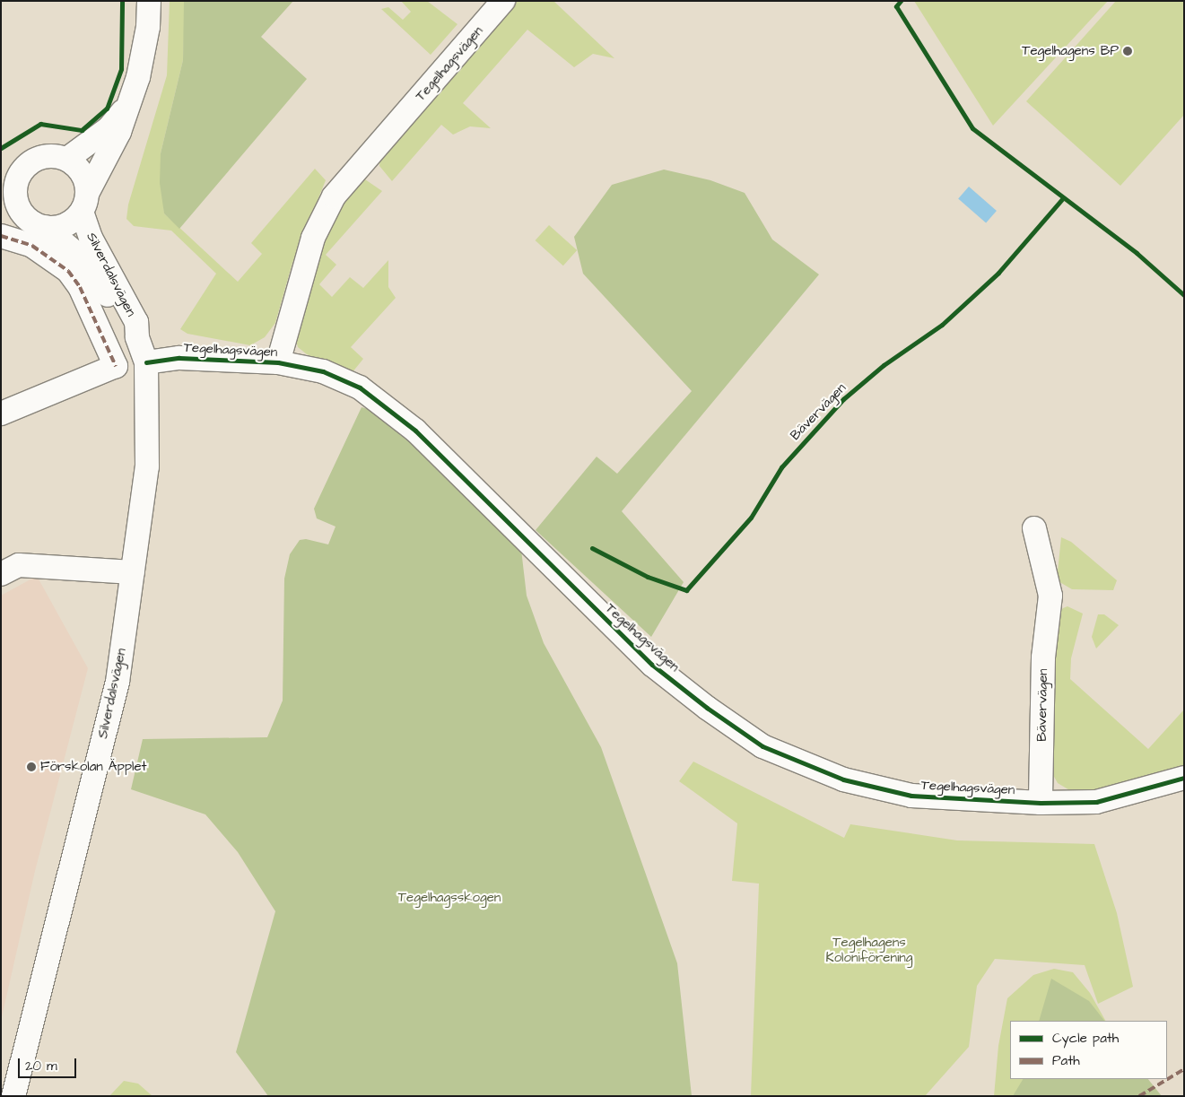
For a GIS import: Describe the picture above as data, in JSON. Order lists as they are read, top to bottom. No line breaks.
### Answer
{"streets":{"street":["Tegelhagsvägen","Silverdalsvägen","Bävervägen"]},"crossings":[["Tegelhagsvägen","Silverdalsvägen"],["Tegelhagsvägen","Bävervägen"]],"parks":["Tegelhagsskogen","Tegelhagens Koloniförening"],"places":["Tegelhagens BP","Förskolan Äpplet"],"legend":["Cycle path","Path"],"scale_bar":"20 m"}
